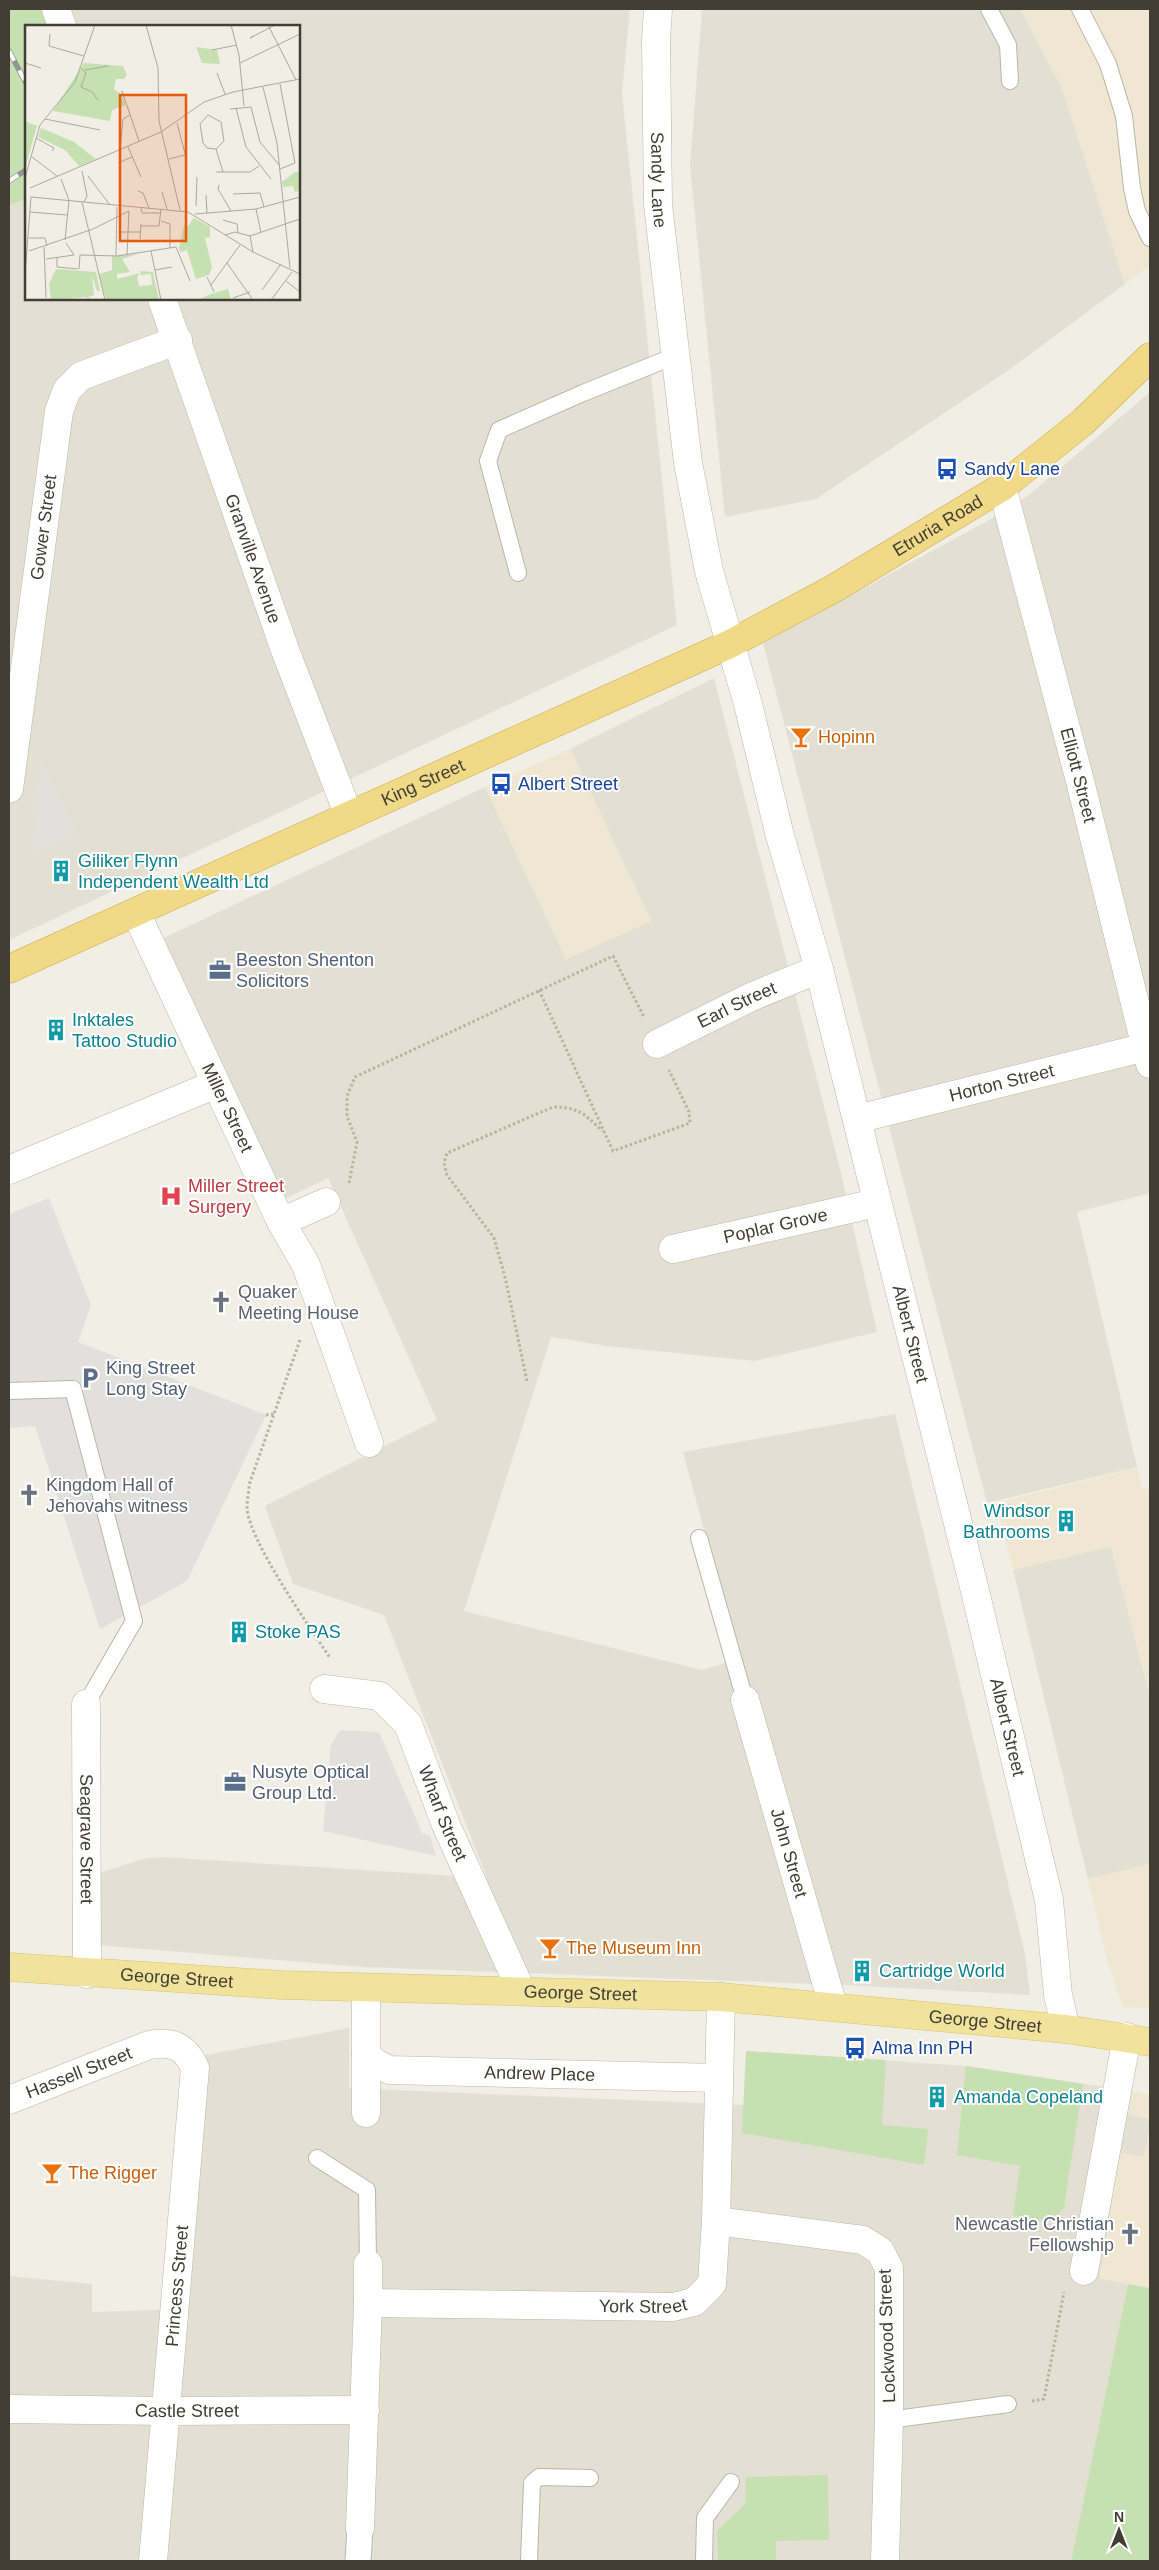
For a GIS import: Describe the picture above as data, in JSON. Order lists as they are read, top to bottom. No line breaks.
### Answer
{"streets":{"highway":["Etruria Road","King Street"],"main road":["George Street"],"street":["Sandy Lane","Gower Street","Granville Avenue","Elliott Street","Earl Street","Horton Street","Miller Street","Poplar Grove","Albert Street","Wharf Street","Seagrave Street","John Street","Hassell Street","Andrew Place","Princess Street","York Street","Lockwood Street","Castle Street"]},"crossings":[["Sandy Lane","King Street"],["Sandy Lane","Albert Street"],["Etruria Road","Elliott Street"],["Etruria Road","King Street"],["Gower Street","Granville Avenue"],["Granville Avenue","King Street"],["Elliott Street","Horton Street"],["King Street","Miller Street"],["King Street","Albert Street"],["Earl Street","Albert Street"],["Horton Street","Albert Street"],["Poplar Grove","Albert Street"],["Albert Street","George Street"],["Wharf Street","George Street"],["Seagrave Street","George Street"],["John Street","George Street"],["George Street","York Street"],["Hassell Street","Princess Street"],["Andrew Place","York Street"],["Princess Street","Castle Street"],["York Street","Lockwood Street"]],"places":{"bus stop":["Sandy Lane","Albert Street","Alma Inn PH"],"bar":["Hopinn","The Museum Inn","The Rigger"],"building":["Giliker Flynn Independent Wealth Ltd","Inktales Tattoo Studio","Windsor Bathrooms","Stoke PAS","Cartridge World","Amanda Copeland"],"office":["Beeston Shenton Solicitors","Nusyte Optical Group Ltd."],"hospital":["Miller Street Surgery"],"church":["Quaker Meeting House","Kingdom Hall of Jehovahs witness","Newcastle Christian Fellowship"],"parking":["King Street Long Stay"]},"north":"top"}
